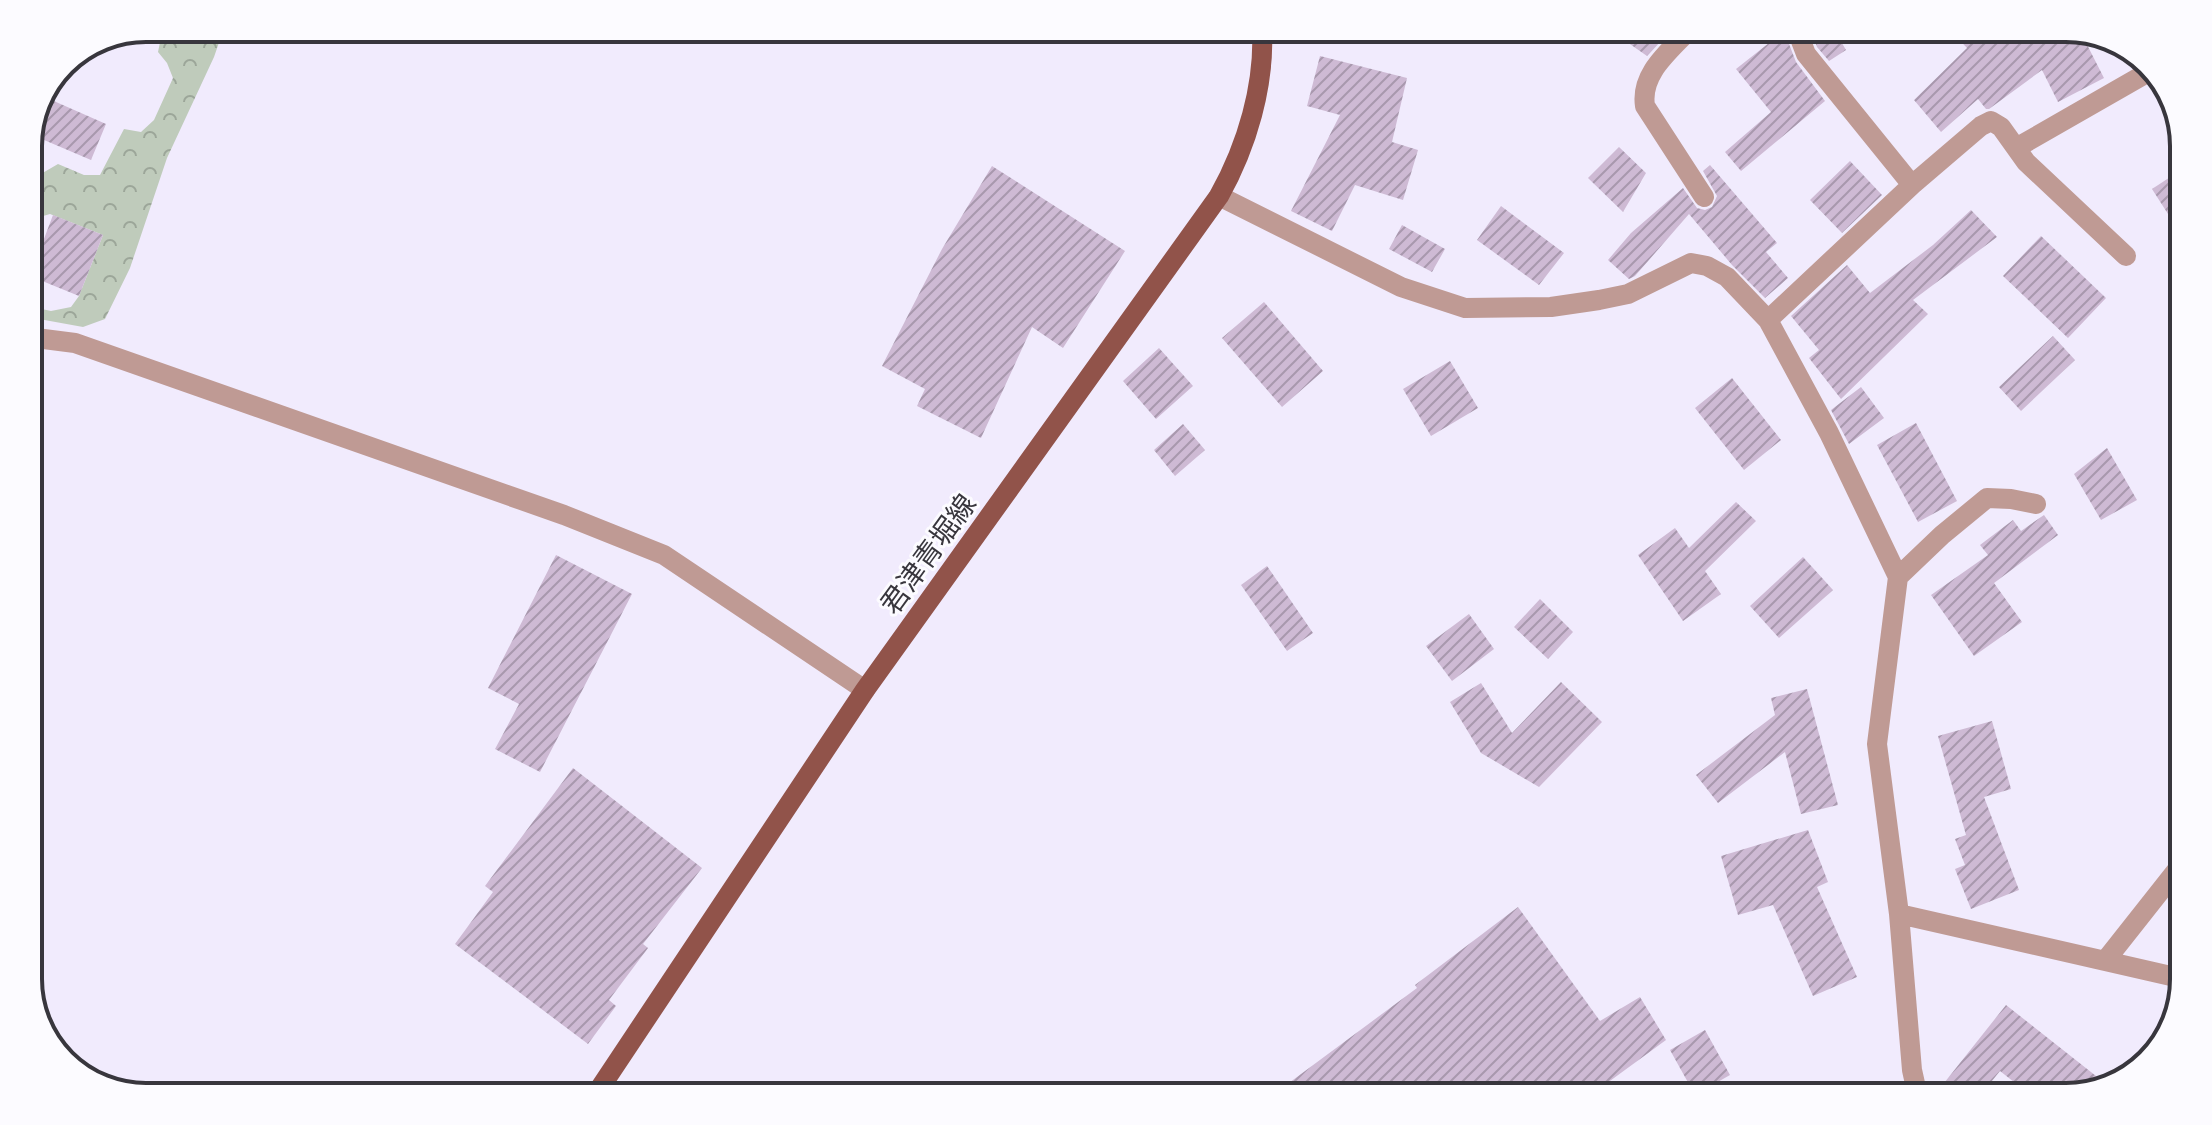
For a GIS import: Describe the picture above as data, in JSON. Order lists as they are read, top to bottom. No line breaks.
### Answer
{"streets":{"main road":["君津青堀線"]}}
